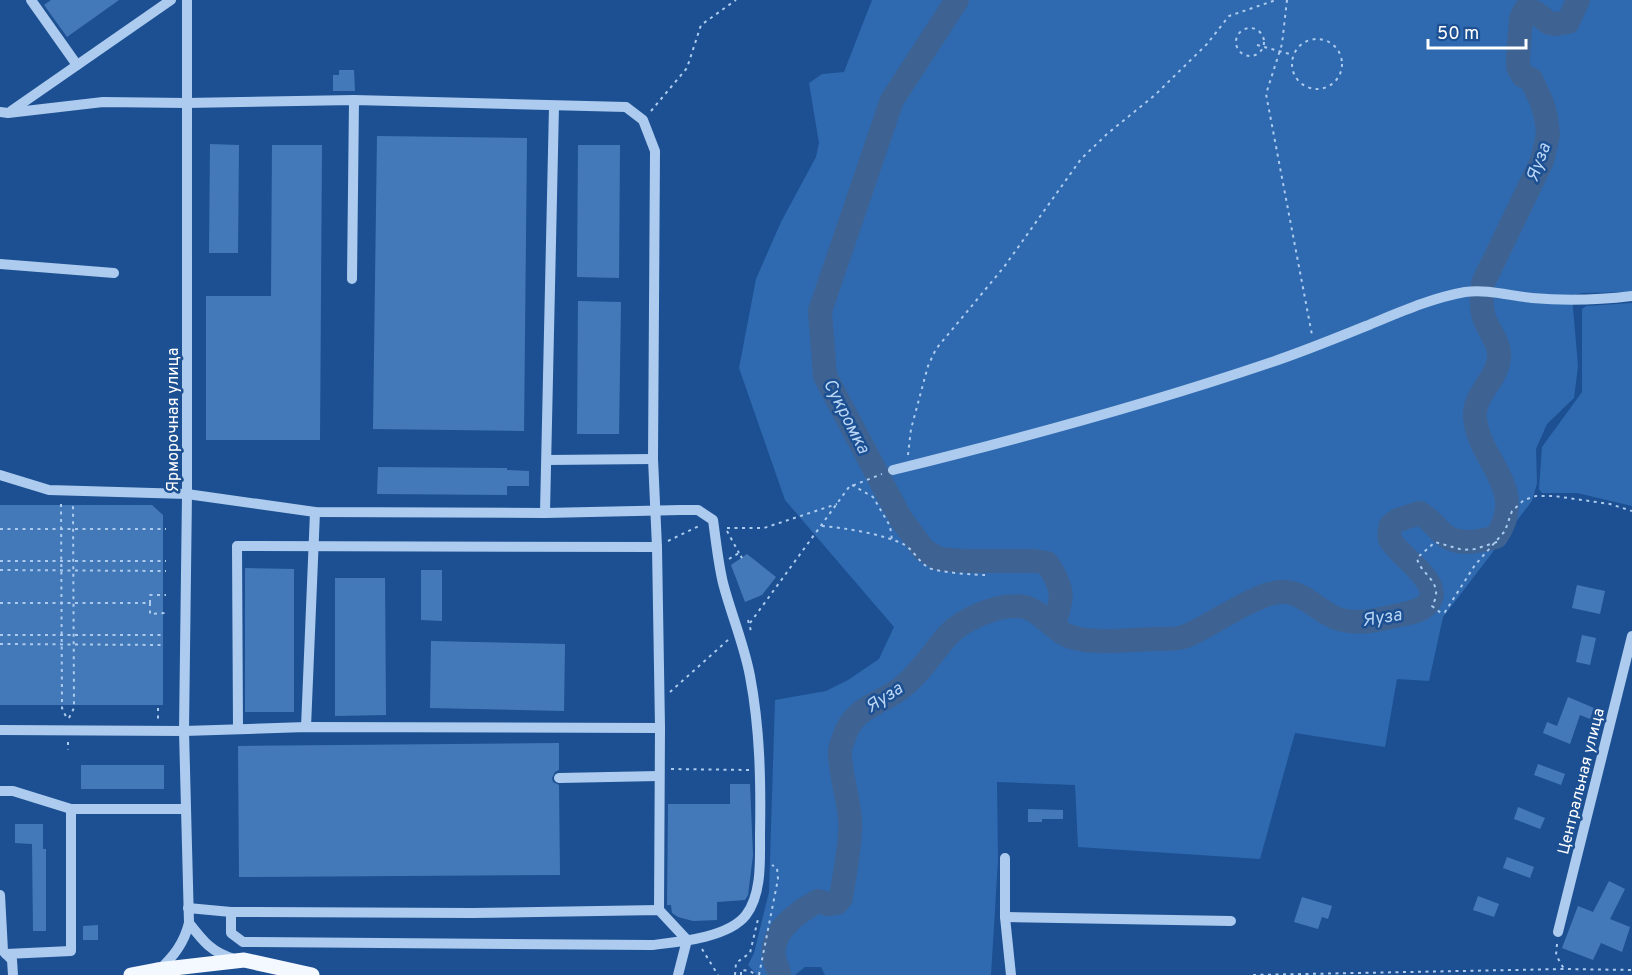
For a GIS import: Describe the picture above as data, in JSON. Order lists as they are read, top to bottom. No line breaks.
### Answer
{"streets":{"street":["Ярморочная улица","Центральная улица"]},"water":["Яуза","Сукромка"],"scale_bar":"50 m"}
